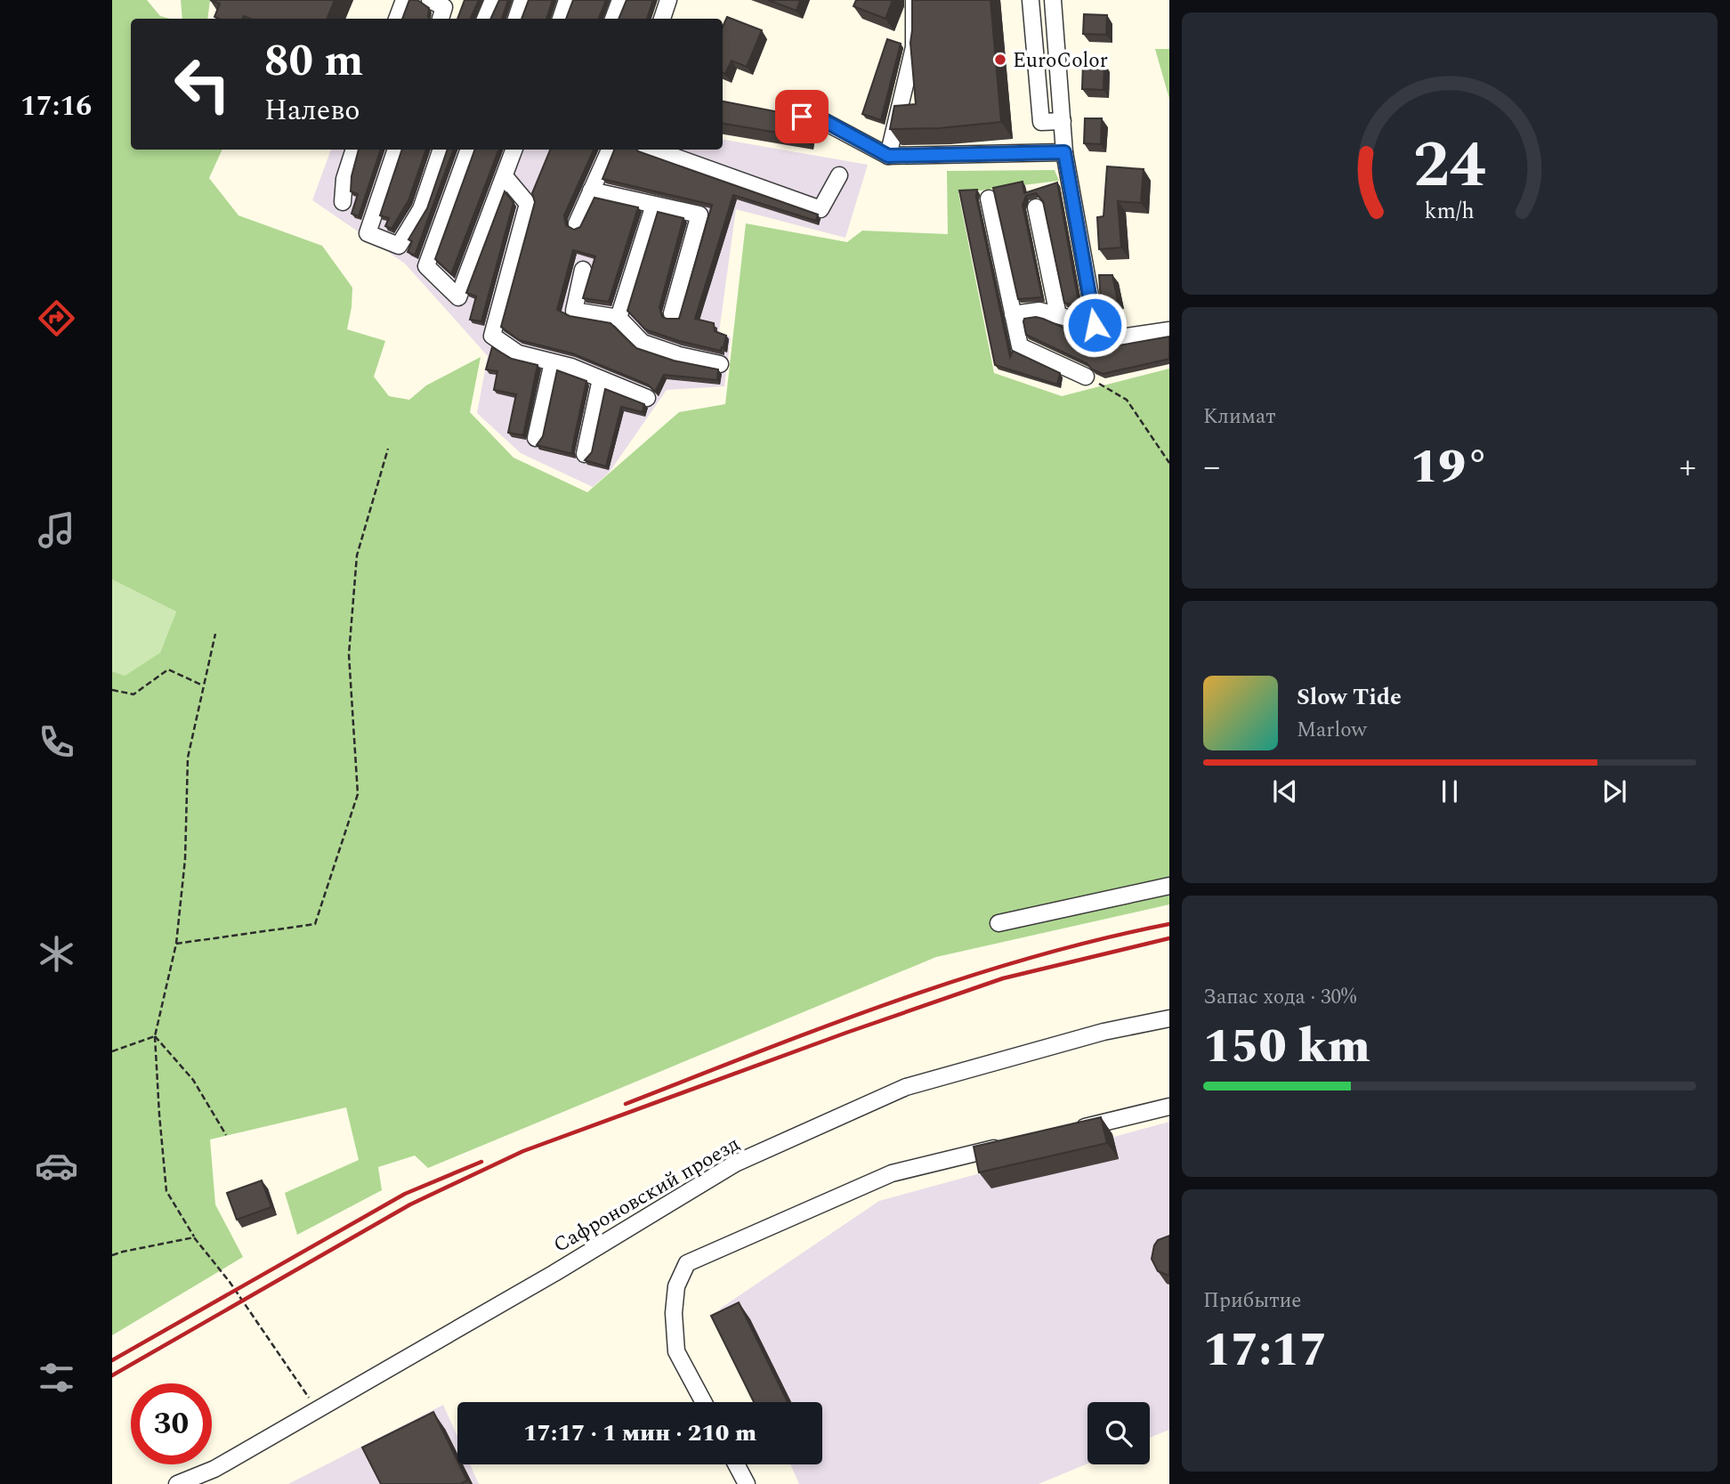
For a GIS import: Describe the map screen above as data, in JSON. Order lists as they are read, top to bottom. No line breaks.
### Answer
{"streets":{"street":["Сафроновский проезд"]},"places":["EuroColor"],"page":{"tabs":"17:16","turn":["80 m","Налево"],"tile":["Климат",["Запас хода · 30%","150 km"],["Прибытие","17:17"]],"heat":["−","19°","+"],"song":["Slow Tide","Marlow"],"limit":"30","trip":"17:17 · 1 мин · 210 m","gauge":["24","km/h"]}}
